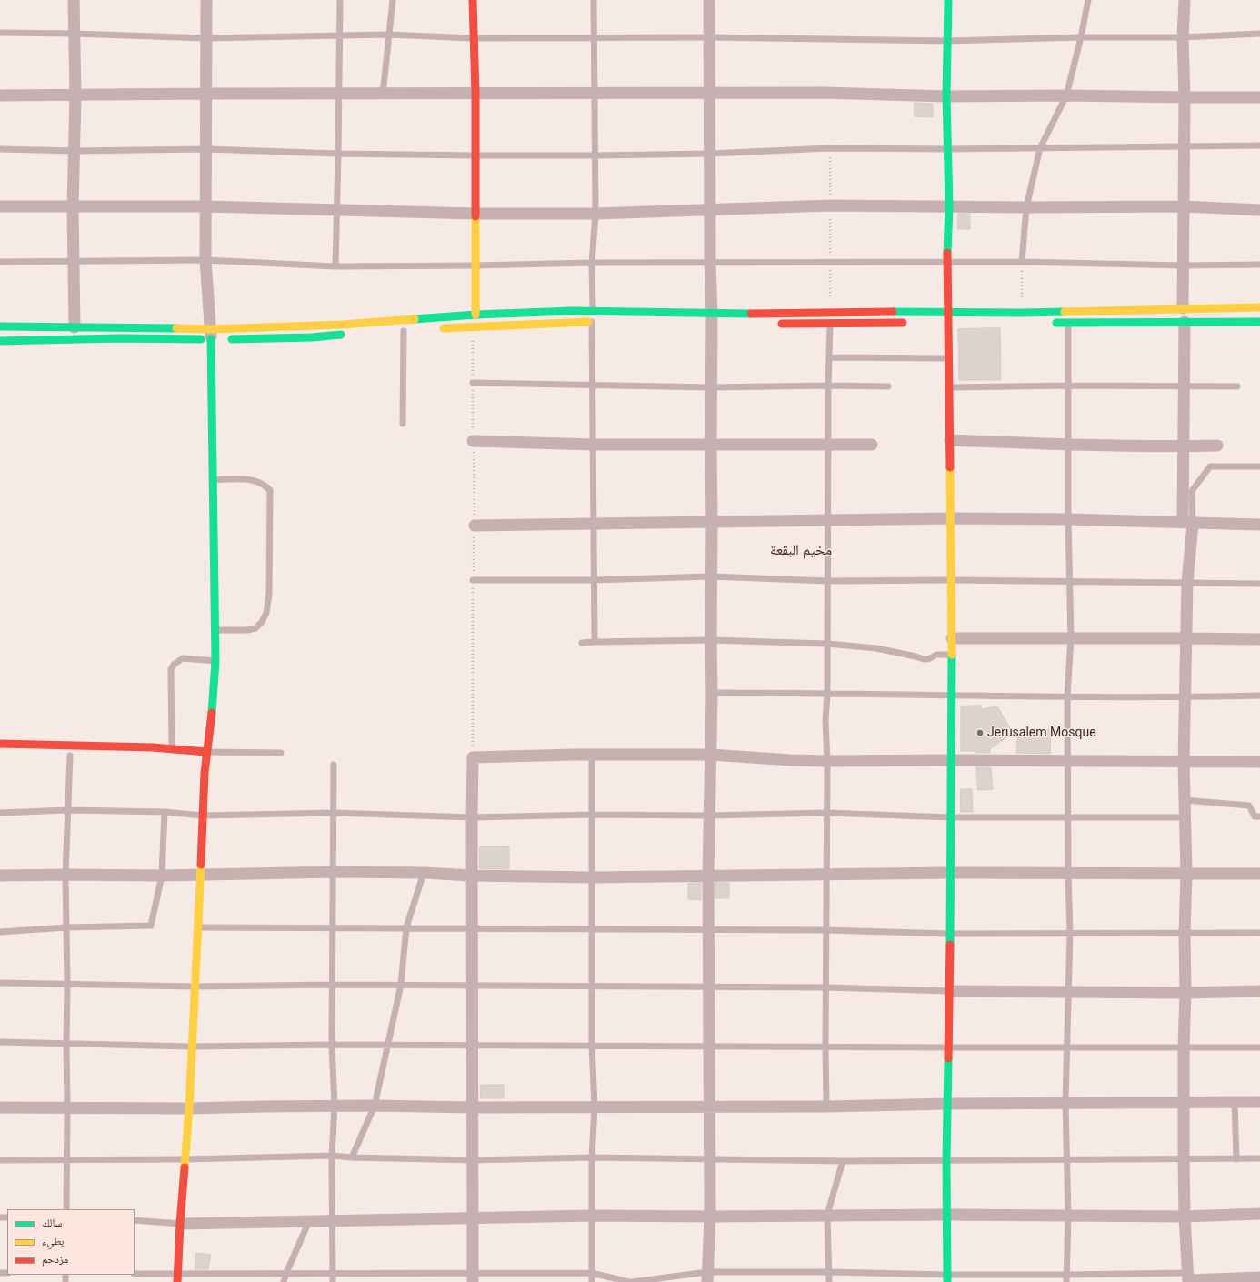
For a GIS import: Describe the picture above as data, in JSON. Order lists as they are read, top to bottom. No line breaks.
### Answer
{"districts":["مخيم البقعة"],"places":["Jerusalem Mosque"],"legend":["سالك","بطيء","مزدحم"]}
